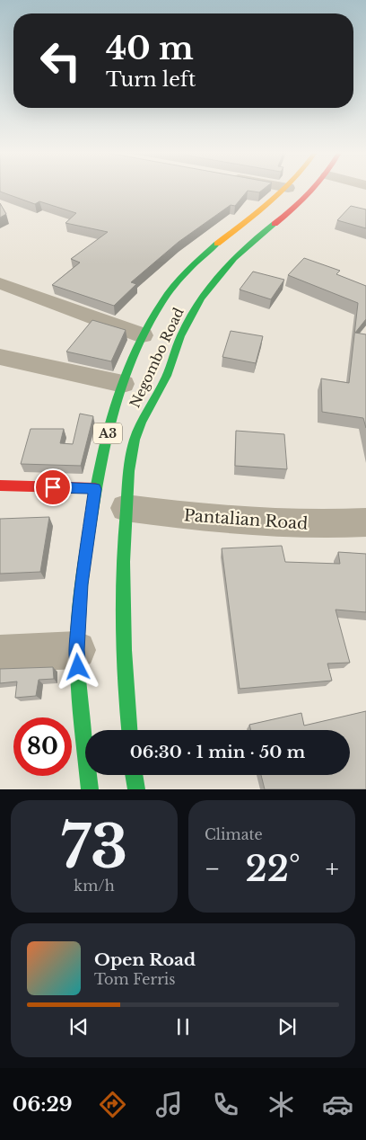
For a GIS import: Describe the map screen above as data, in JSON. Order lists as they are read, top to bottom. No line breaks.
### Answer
{"streets":{"main road":["Negombo Road","A3"],"street":["Pantalian Road"]},"crossings":[["Negombo Road","Pantalian Road"]],"page":{"turn":["40 m","Turn left"],"limit":"80","trip":"06:30 · 1 min · 50 m","tile":[["73","km/h"],"Climate"],"heat":["−","22°","+"],"song":["Open Road","Tom Ferris"],"tabs":"06:29"}}
